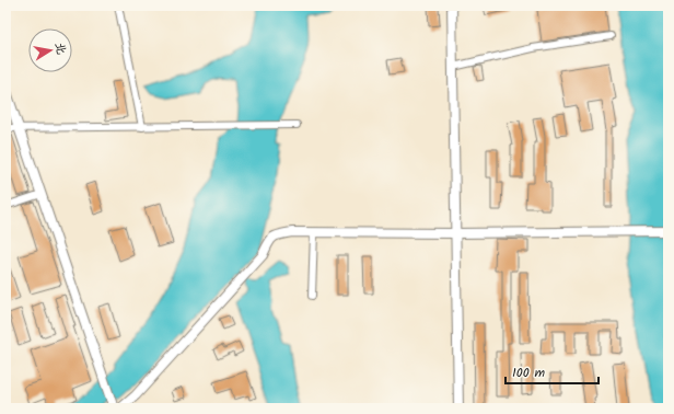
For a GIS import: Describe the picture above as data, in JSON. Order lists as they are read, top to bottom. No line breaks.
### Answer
{"scale_bar":"100 m","north":"right"}
